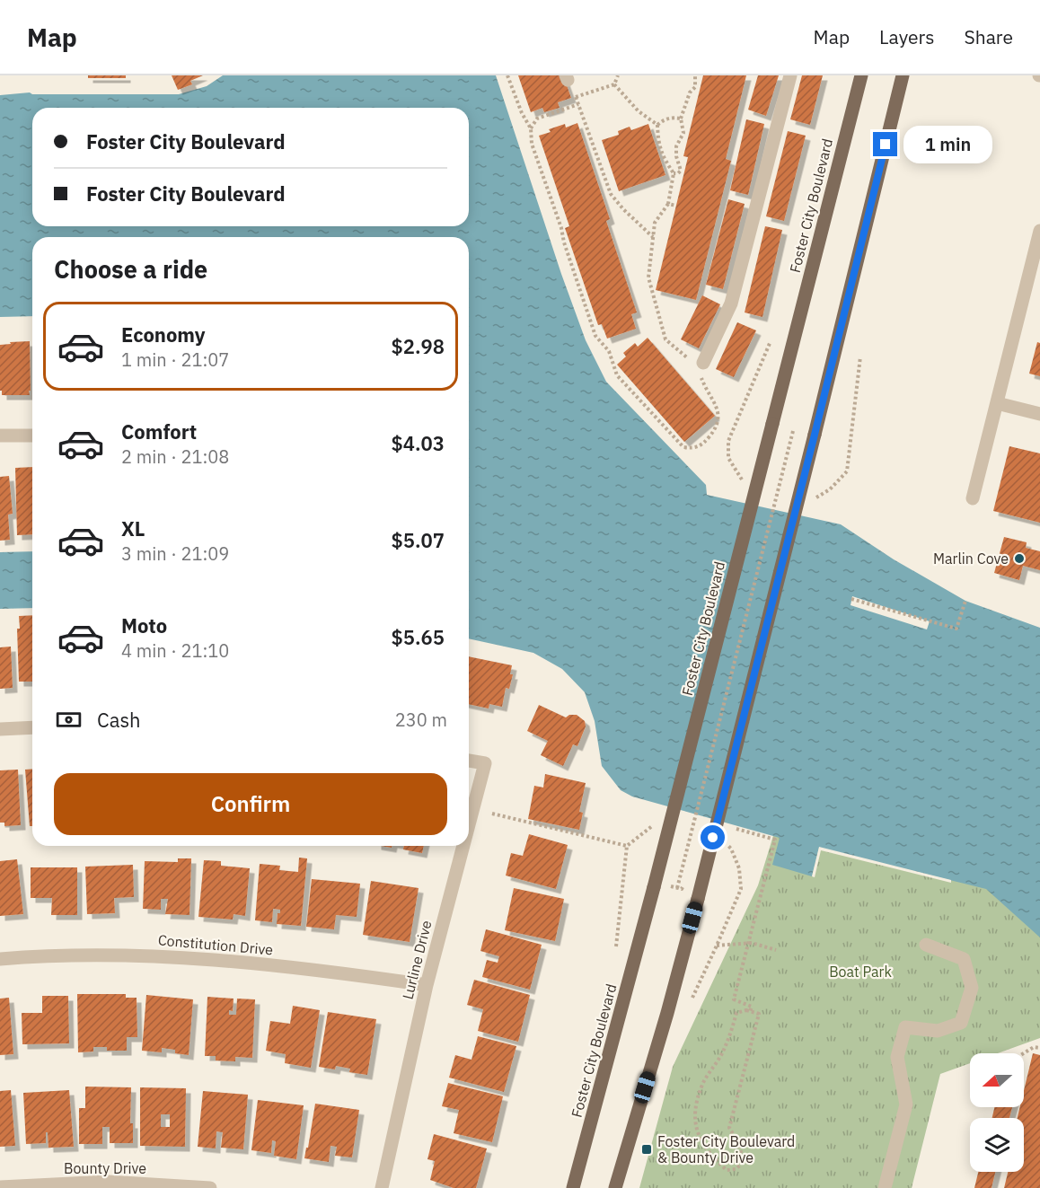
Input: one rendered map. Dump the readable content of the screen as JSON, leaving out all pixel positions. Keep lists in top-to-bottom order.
{
  "streets": {
    "main road": ["Foster City Boulevard"],
    "street": ["Constitution Drive", "Lurline Drive", "Bounty Drive"]
  },
  "crossings": [
    ["Constitution Drive", "Lurline Drive"]
  ],
  "parks": ["Boat Park"],
  "places": {
    "other": ["Marlin Cove"],
    "transit": ["Foster City Boulevard & Bounty Drive"]
  },
  "north": "left",
  "page": {
    "header": "Map",
    "nav": ["Map", "Layers", "Share"],
    "banner": ["Foster City Boulevard", "Foster City Boulevard"],
    "bubble": "1 min",
    "heading": "Choose a ride",
    "list": [
      {
        "name": "Economy",
        "note": "1 min · 21:07",
        "value": "$2.98"
      },
      {
        "name": "Comfort",
        "note": "2 min · 21:08",
        "value": "$4.03"
      },
      {
        "name": "XL",
        "note": "3 min · 21:09",
        "value": "$5.07"
      },
      {
        "name": "Moto",
        "note": "4 min · 21:10",
        "value": "$5.65"
      }
    ],
    "pay": ["Cash", "230 m"],
    "buttons": "Confirm"
  }
}
